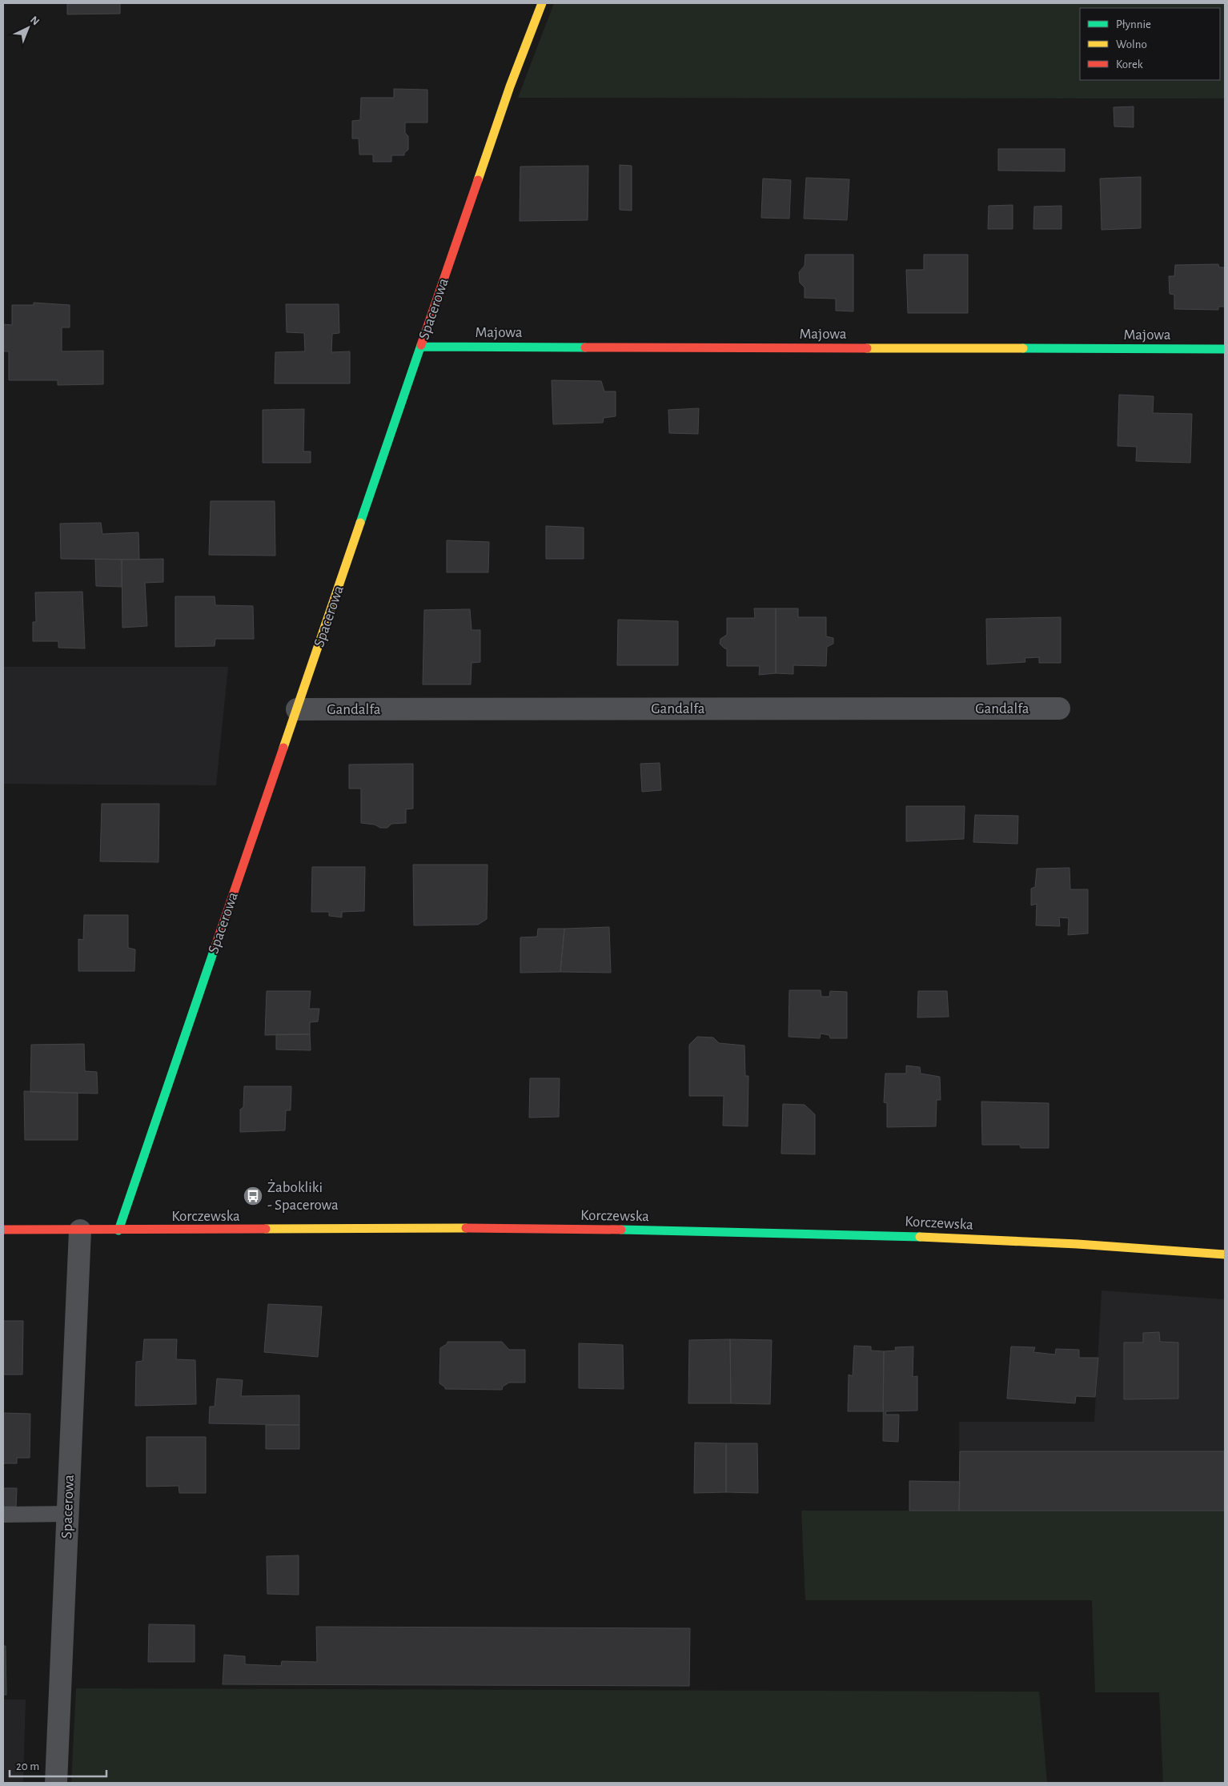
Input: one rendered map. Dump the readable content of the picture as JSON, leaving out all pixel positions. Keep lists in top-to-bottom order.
{
  "streets": {
    "street": [
      "Spacerowa",
      "Majowa",
      "Gandalfa",
      "Korczewska"
    ]
  },
  "crossings": [
    ["Spacerowa", "Majowa"],
    ["Spacerowa", "Gandalfa"],
    ["Spacerowa", "Korczewska"]
  ],
  "places": {
    "bus stop": ["Żabokliki - Spacerowa"]
  },
  "legend": ["Płynnie", "Wolno", "Korek"],
  "scale_bar": "20 m",
  "north": "top right"
}
